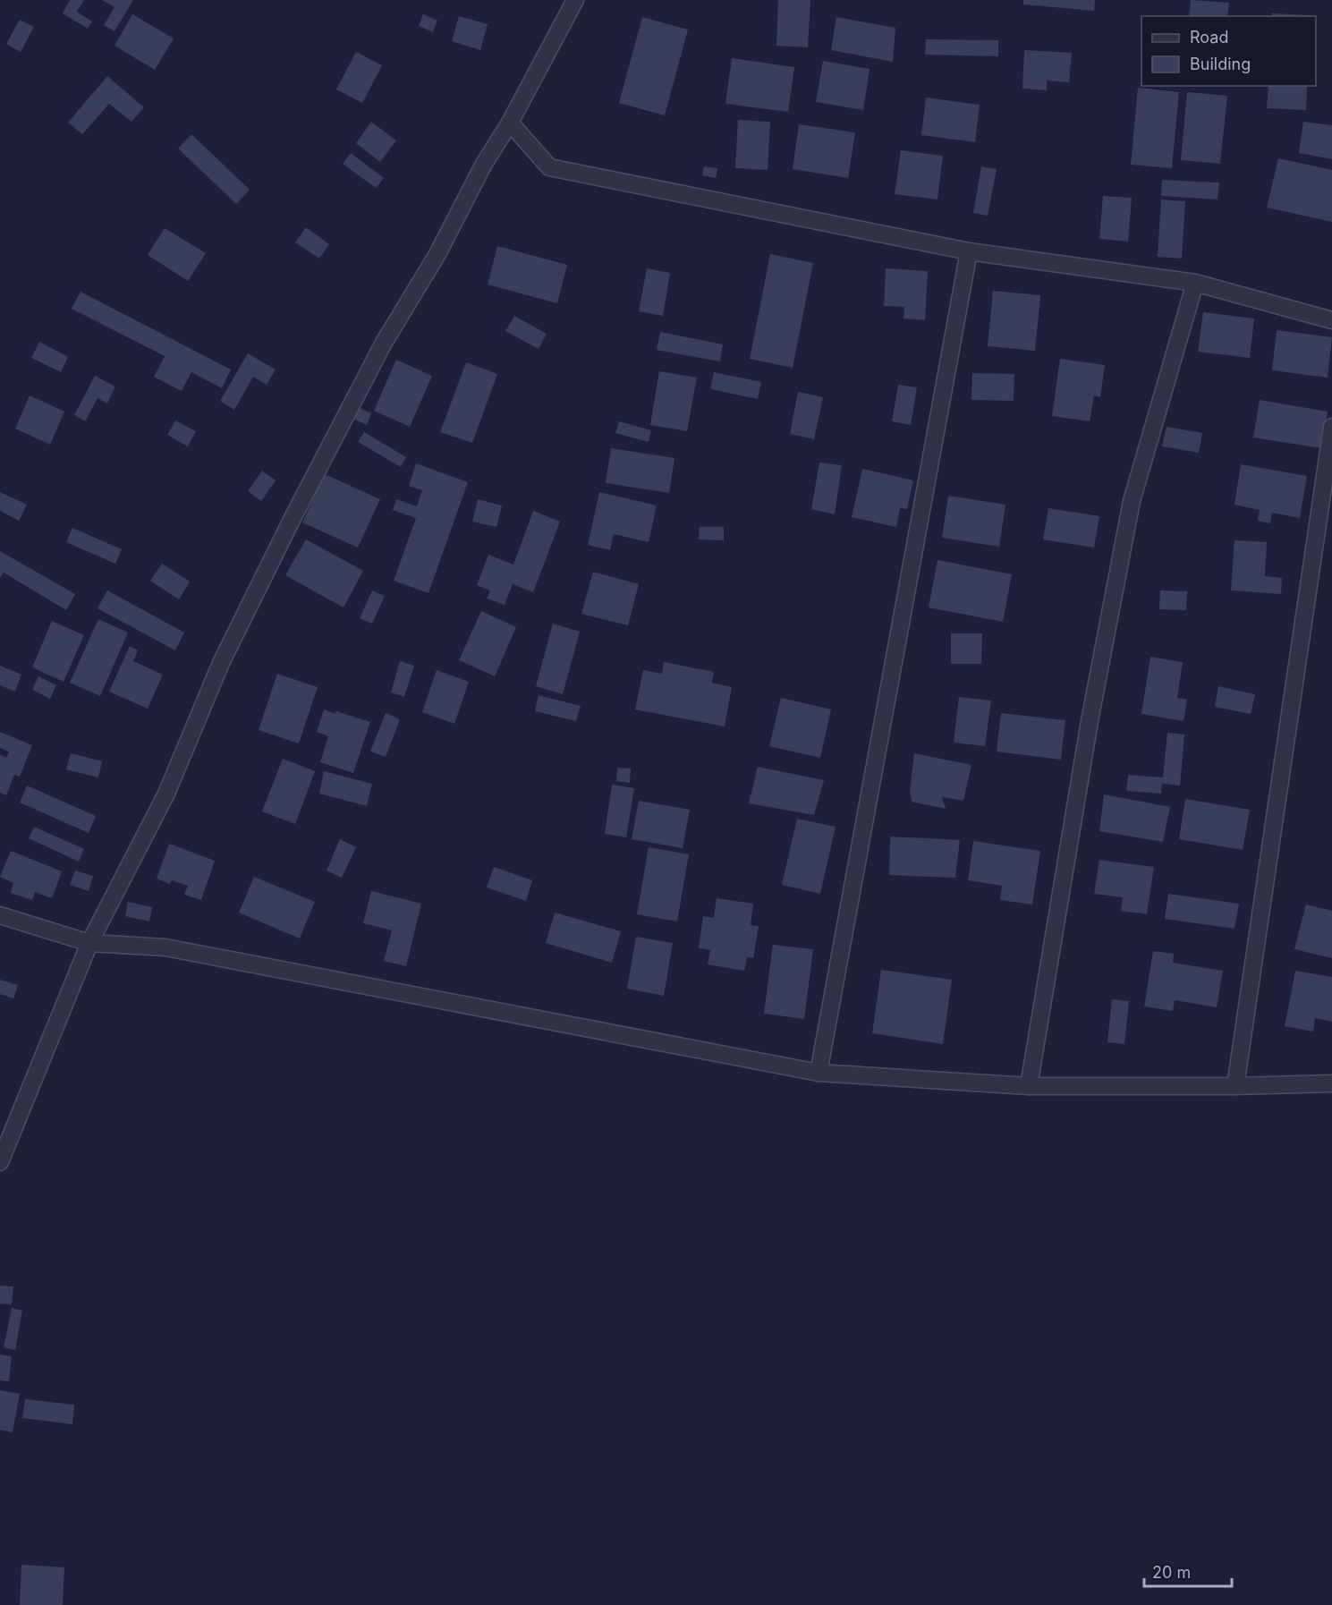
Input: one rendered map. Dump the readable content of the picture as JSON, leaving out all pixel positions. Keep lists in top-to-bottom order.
{
  "legend": ["Road", "Building"],
  "scale_bar": "20 m"
}
